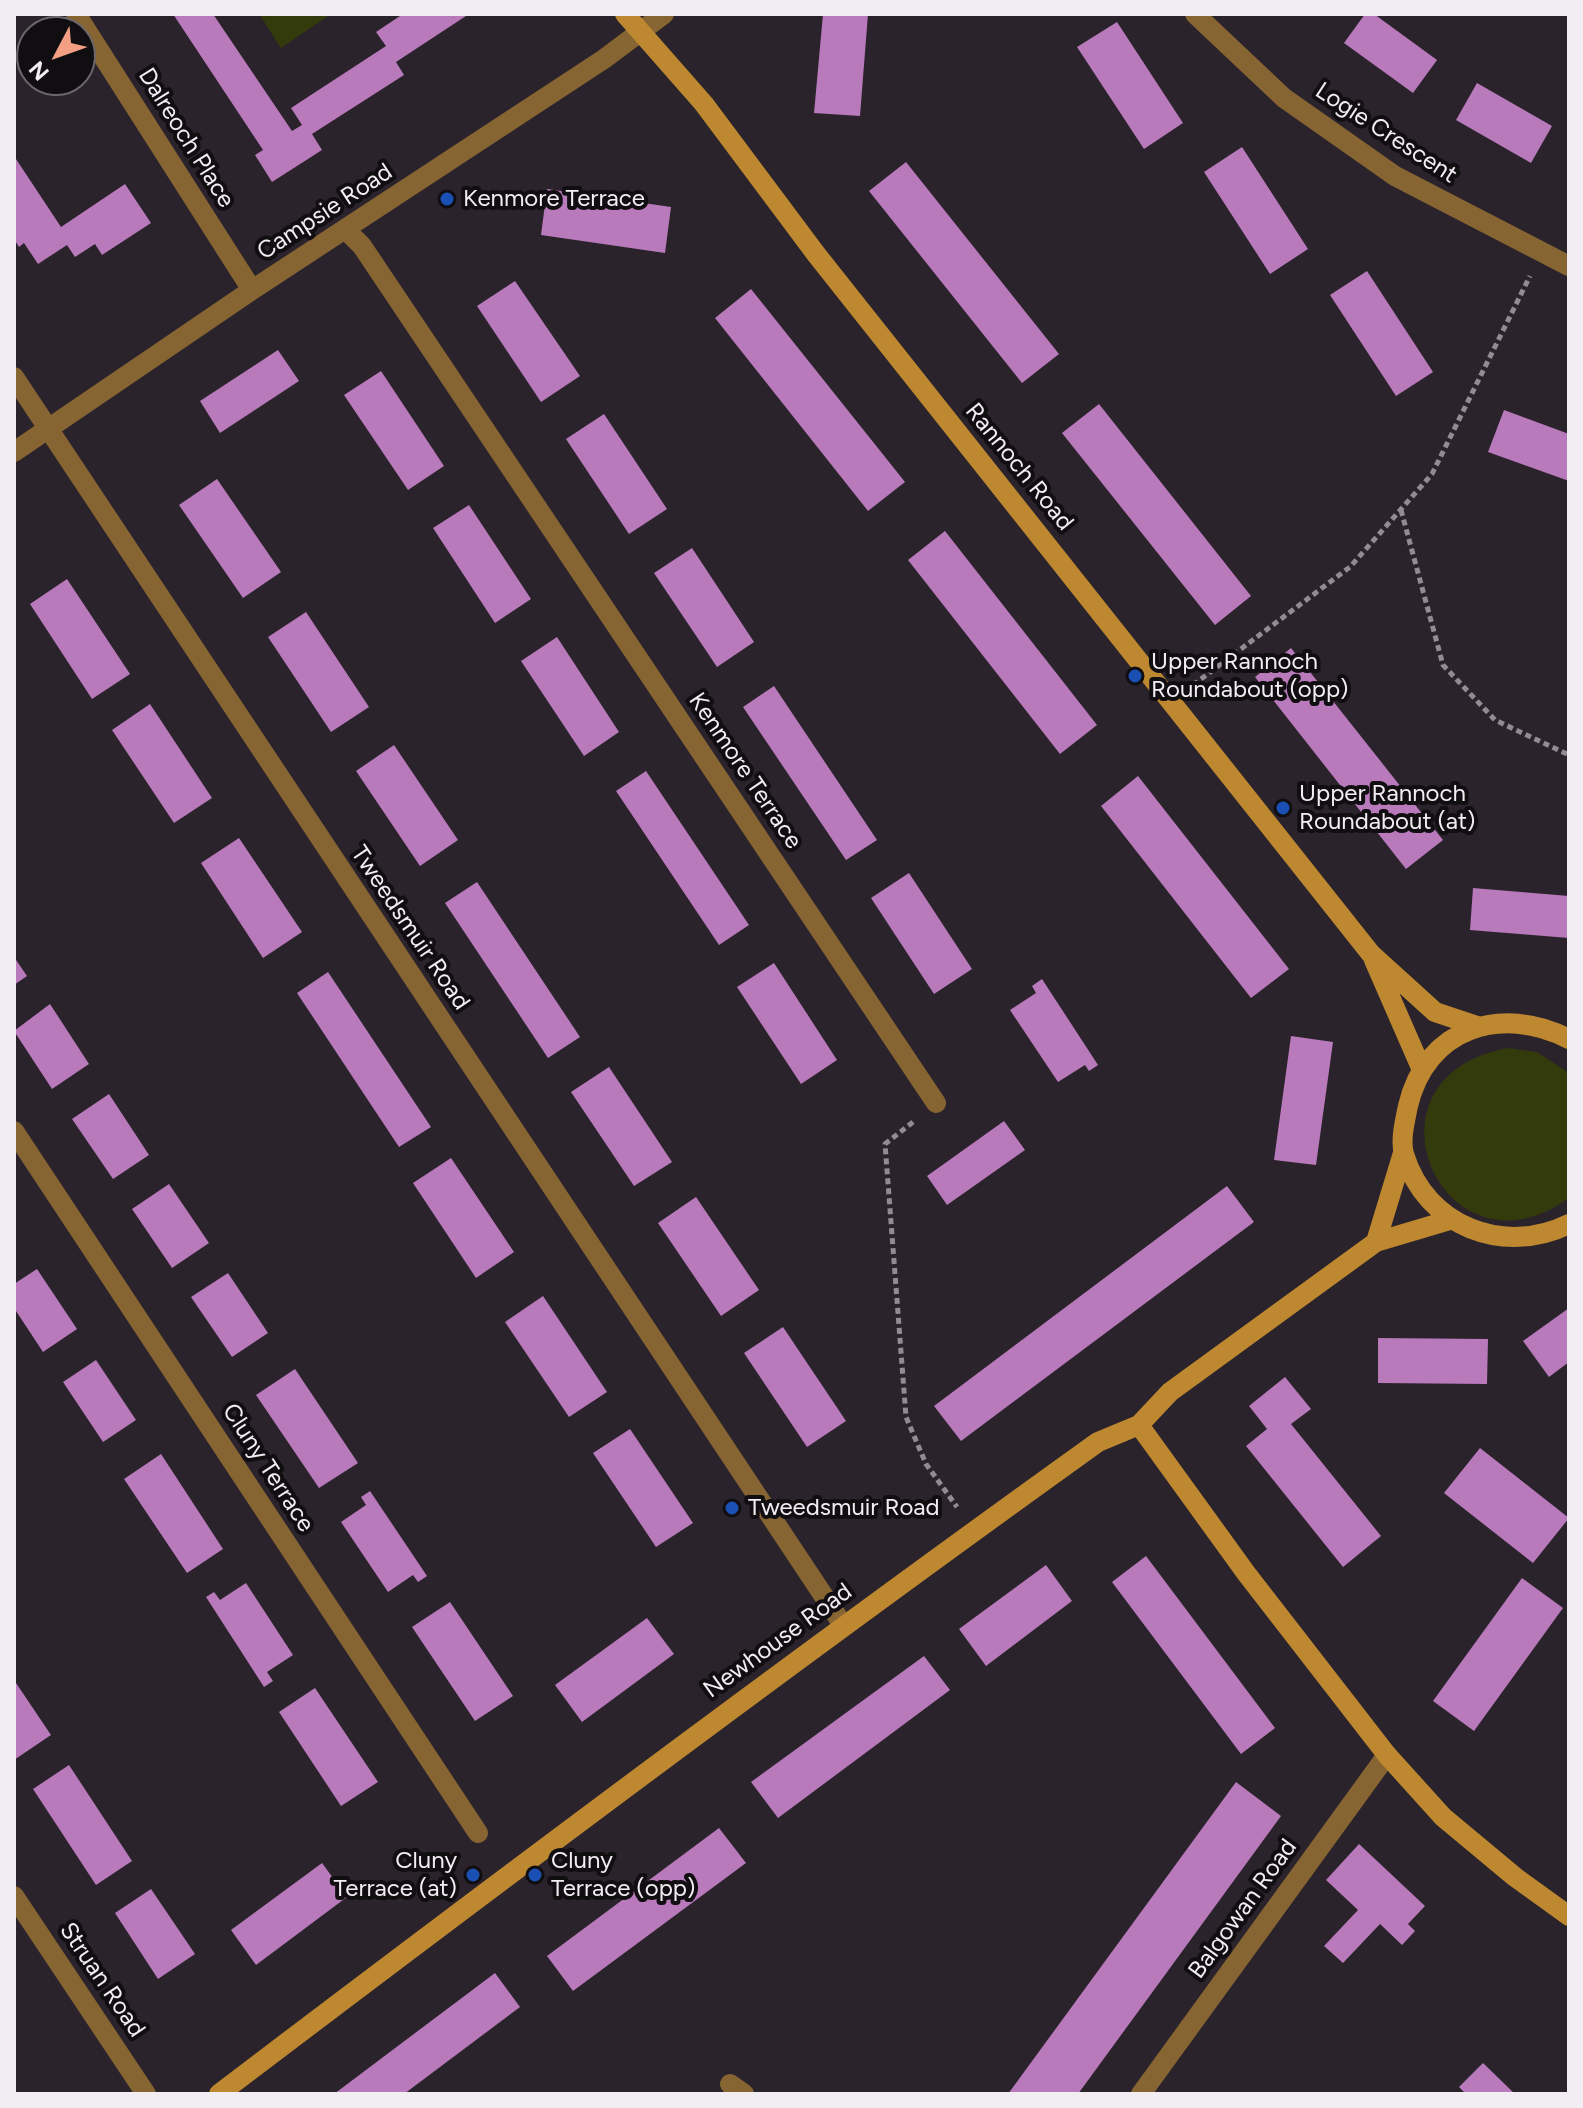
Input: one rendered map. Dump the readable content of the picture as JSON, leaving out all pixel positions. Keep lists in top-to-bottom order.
{
  "streets": {
    "street": [
      "Logie Crescent",
      "Dalreoch Place",
      "Campsie Road",
      "Rannoch Road",
      "Kenmore Terrace",
      "Tweedsmuir Road",
      "Cluny Terrace",
      "Newhouse Road",
      "Balgowan Road",
      "Struan Road"
    ]
  },
  "crossings": [
    ["Dalreoch Place", "Campsie Road"],
    ["Campsie Road", "Rannoch Road"],
    ["Campsie Road", "Kenmore Terrace"],
    ["Campsie Road", "Tweedsmuir Road"],
    ["Tweedsmuir Road", "Newhouse Road"]
  ],
  "places": [
    "Kenmore Terrace",
    "Upper Rannoch Roundabout (opp)",
    "Upper Rannoch Roundabout (at)",
    "Tweedsmuir Road",
    "Cluny Terrace (at)",
    "Cluny Terrace (opp)"
  ],
  "north": "bottom left"
}
